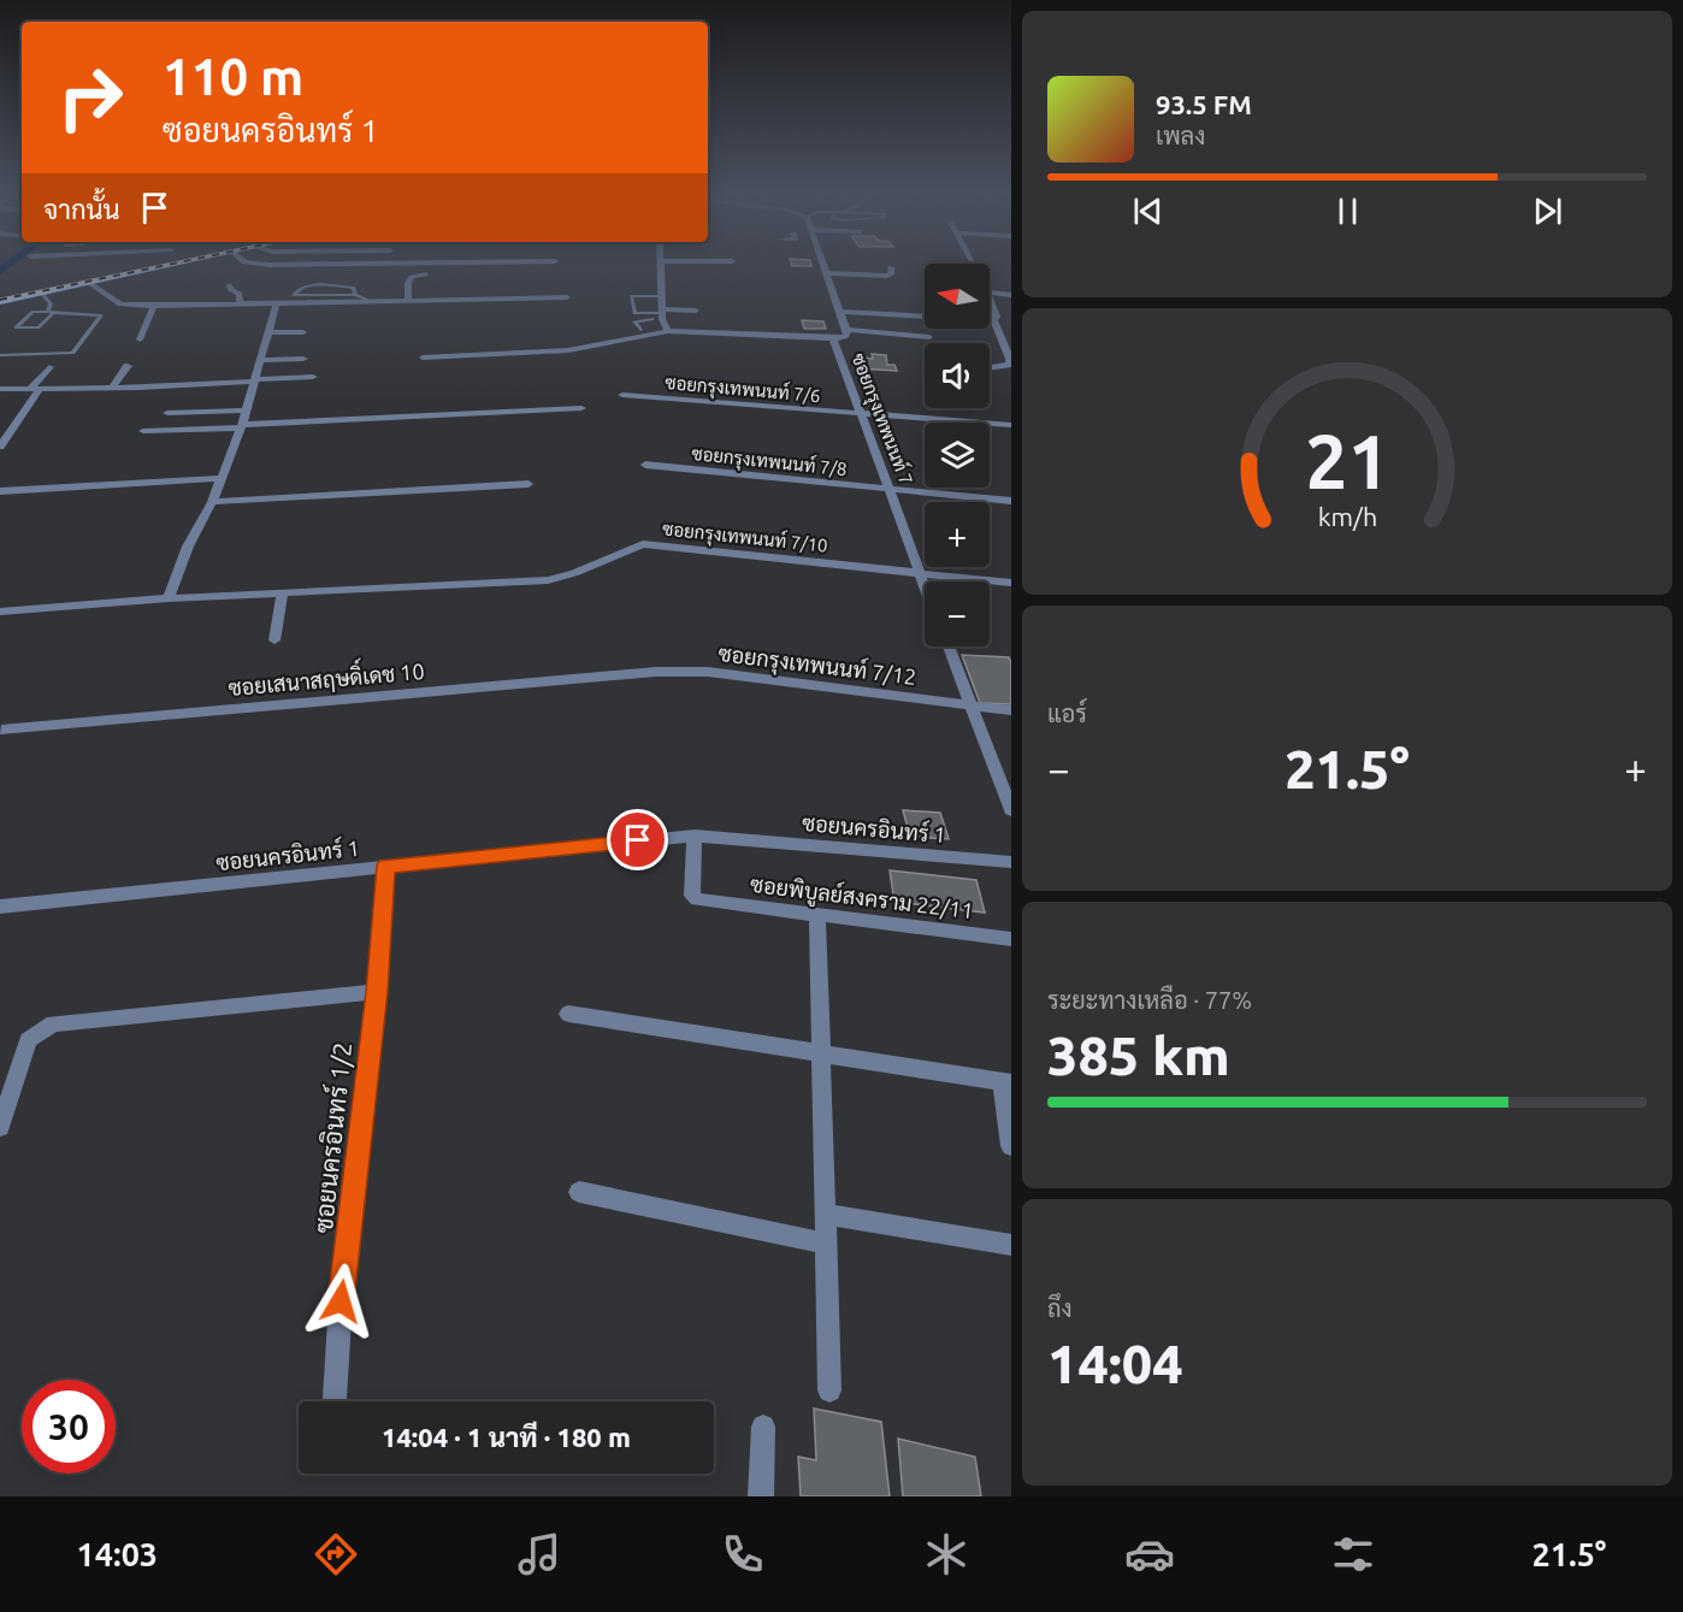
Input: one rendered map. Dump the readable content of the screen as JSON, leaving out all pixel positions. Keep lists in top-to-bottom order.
{
  "streets": {
    "street": [
      "ซอยกรุงเทพนนท์ 7/6",
      "ซอยกรุงเทพนนท์ 7",
      "ซอยกรุงเทพนนท์ 7/8",
      "ซอยกรุงเทพนนท์ 7/10",
      "ซอยกรุงเทพนนท์ 7/12",
      "ซอยเสนาสฤษดิ์เดช 10",
      "ซอยนครอินทร์ 1",
      "ซอยพิบูลย์สงคราม 22/11",
      "ซอยนครอินทร์ 1/2"
    ]
  },
  "crossings": [
    ["ซอยกรุงเทพนนท์ 7/6", "ซอยกรุงเทพนนท์ 7"],
    ["ซอยกรุงเทพนนท์ 7", "ซอยกรุงเทพนนท์ 7/8"],
    ["ซอยกรุงเทพนนท์ 7", "ซอยกรุงเทพนนท์ 7/10"],
    ["ซอยกรุงเทพนนท์ 7/12", "ซอยเสนาสฤษดิ์เดช 10"],
    ["ซอยนครอินทร์ 1", "ซอยพิบูลย์สงคราม 22/11"],
    ["ซอยนครอินทร์ 1", "ซอยนครอินทร์ 1/2"]
  ],
  "north": "left",
  "page": {
    "turn": ["110 m", "ซอยนครอินทร์ 1"],
    "song": ["93.5 FM", "เพลง"],
    "then": "จากนั้น",
    "map_buttons": ["+", "−"],
    "tile": [
      "แอร์",
      ["ระยะทางเหลือ · 77%", "385 km"],
      ["ถึง", "14:04"]
    ],
    "heat": ["−", "21.5°", "+"],
    "limit": "30",
    "trip": "14:04 · 1 นาที · 180 m",
    "tabs": ["14:03", "21.5°"],
    "gauge": ["21", "km/h"]
  }
}
